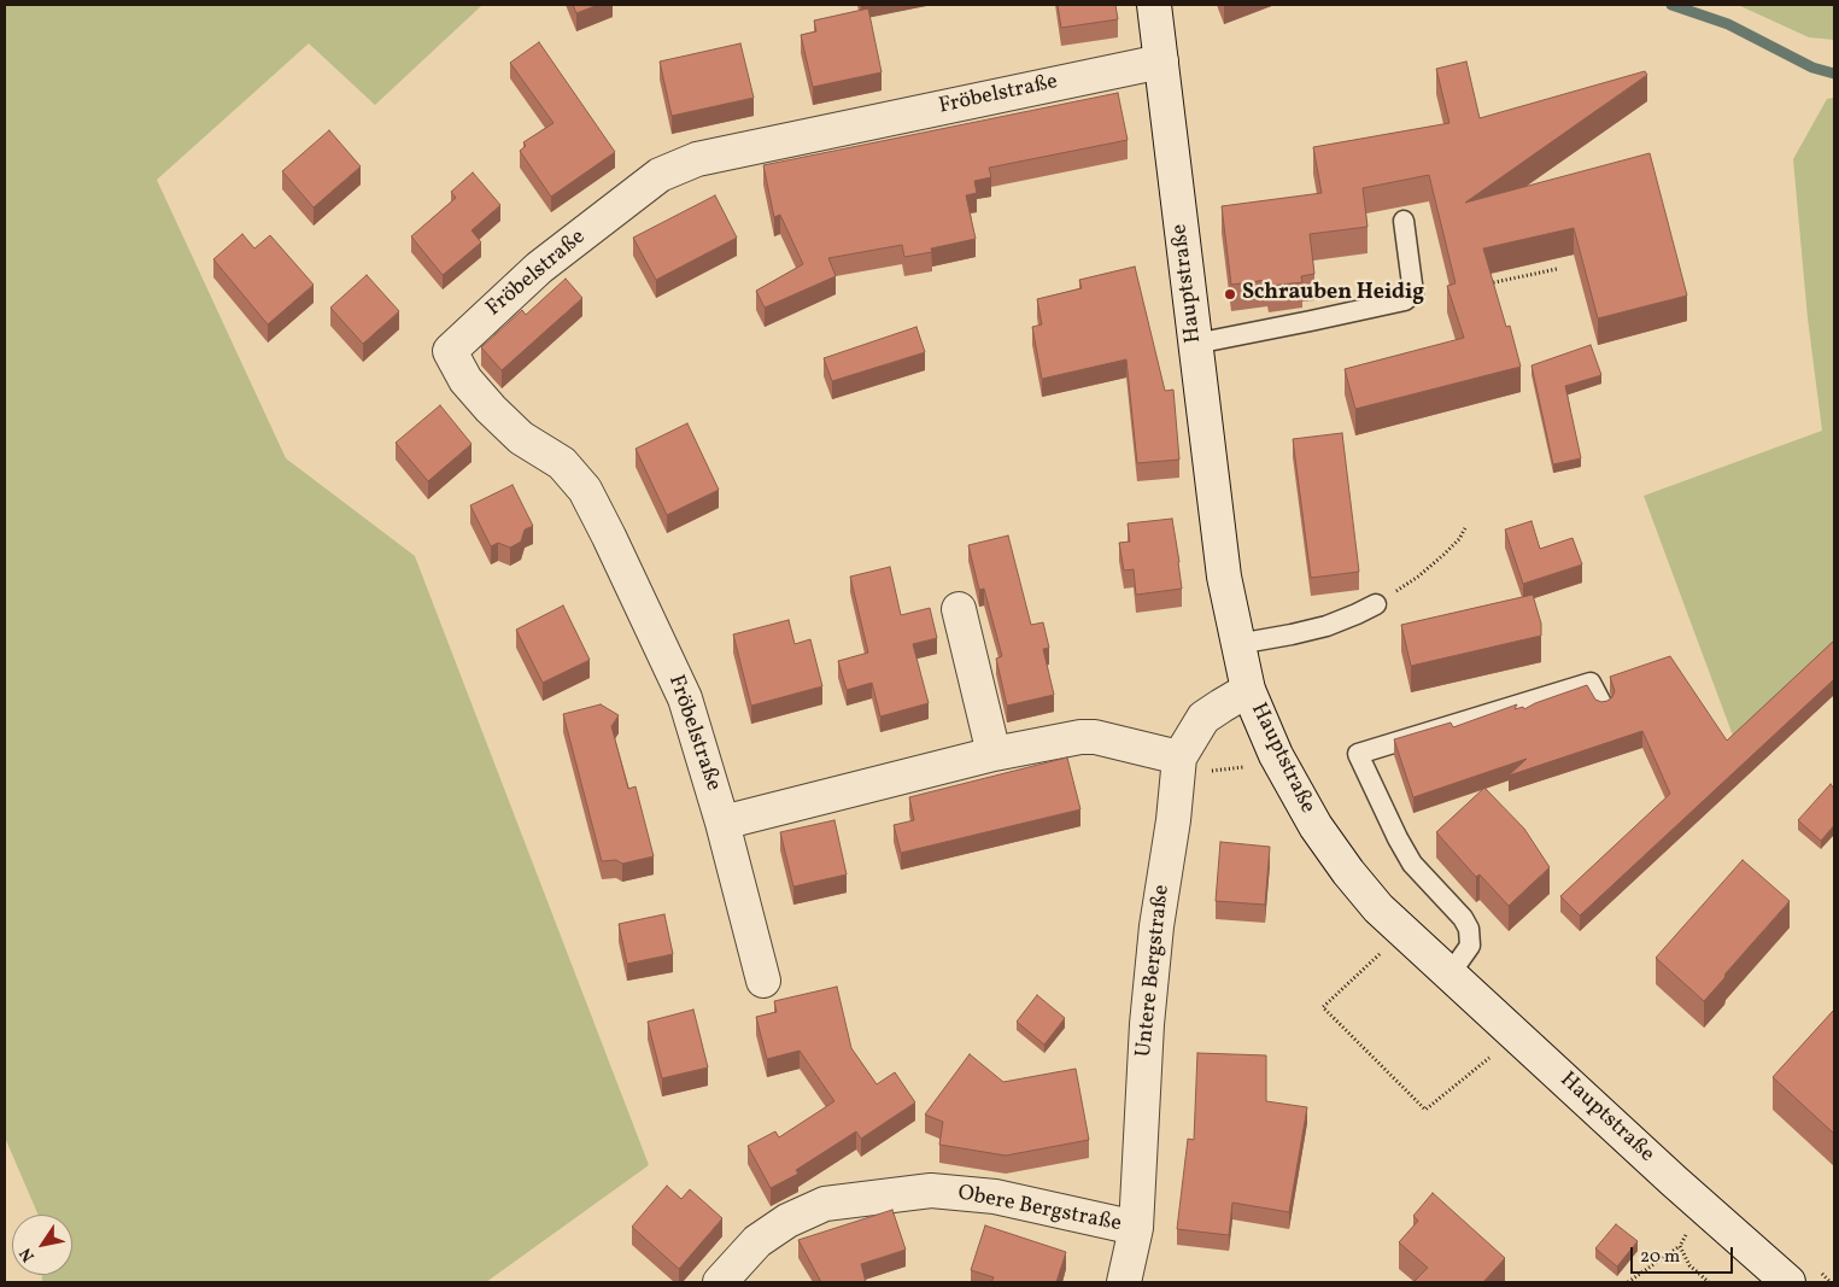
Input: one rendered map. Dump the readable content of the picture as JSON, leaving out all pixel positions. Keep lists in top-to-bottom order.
{
  "streets": {
    "street": [
      "Fröbelstraße",
      "Hauptstraße",
      "Untere Bergstraße",
      "Obere Bergstraße"
    ]
  },
  "crossings": [
    ["Fröbelstraße", "Hauptstraße"],
    ["Hauptstraße", "Untere Bergstraße"],
    ["Untere Bergstraße", "Obere Bergstraße"]
  ],
  "places": ["Schrauben Heidig"],
  "scale_bar": "20 m",
  "north": "bottom left"
}
